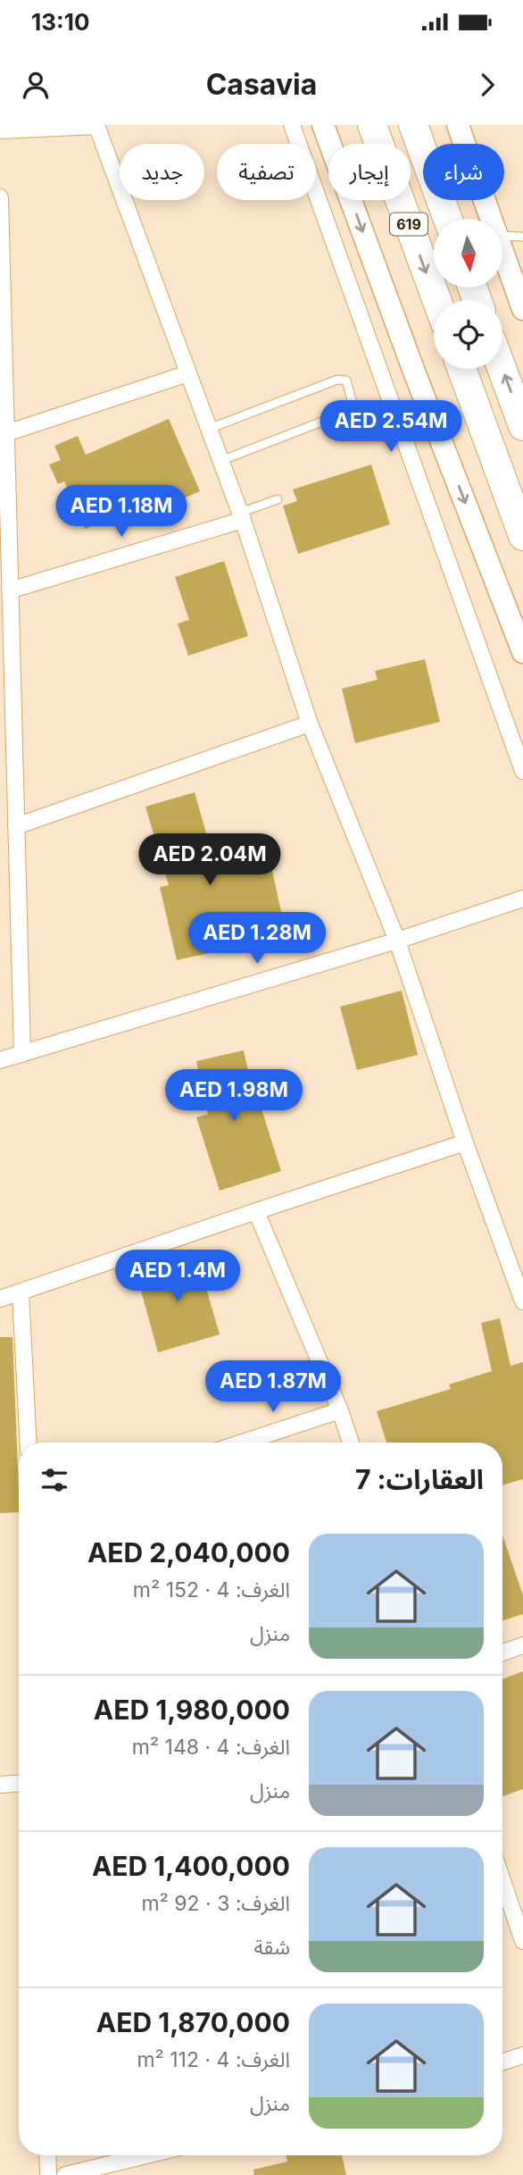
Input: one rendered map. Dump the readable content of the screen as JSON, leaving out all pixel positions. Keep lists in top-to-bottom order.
{
  "streets": {
    "highway": ["619"]
  },
  "north": "bottom",
  "page": {
    "status": "13:10",
    "header": "Casavia",
    "chip": [
      "شراء",
      "إيجار",
      "تصفية",
      "جديد"
    ],
    "price": [
      "AED 2.54M",
      "AED 1.18M",
      "AED 2.04M",
      "AED 1.28M",
      "AED 1.98M",
      "AED 1.4M",
      "AED 1.87M"
    ],
    "heading": "العقارات: 7",
    "list": [
      {
        "name": "AED 2,040,000",
        "note": "الغرف: 4 · 152 m² · منزل"
      },
      {
        "name": "AED 1,980,000",
        "note": "الغرف: 4 · 148 m² · منزل"
      },
      {
        "name": "AED 1,400,000",
        "note": "الغرف: 3 · 92 m² · شقة"
      },
      {
        "name": "AED 1,870,000",
        "note": "الغرف: 4 · 112 m² · منزل"
      }
    ]
  }
}
